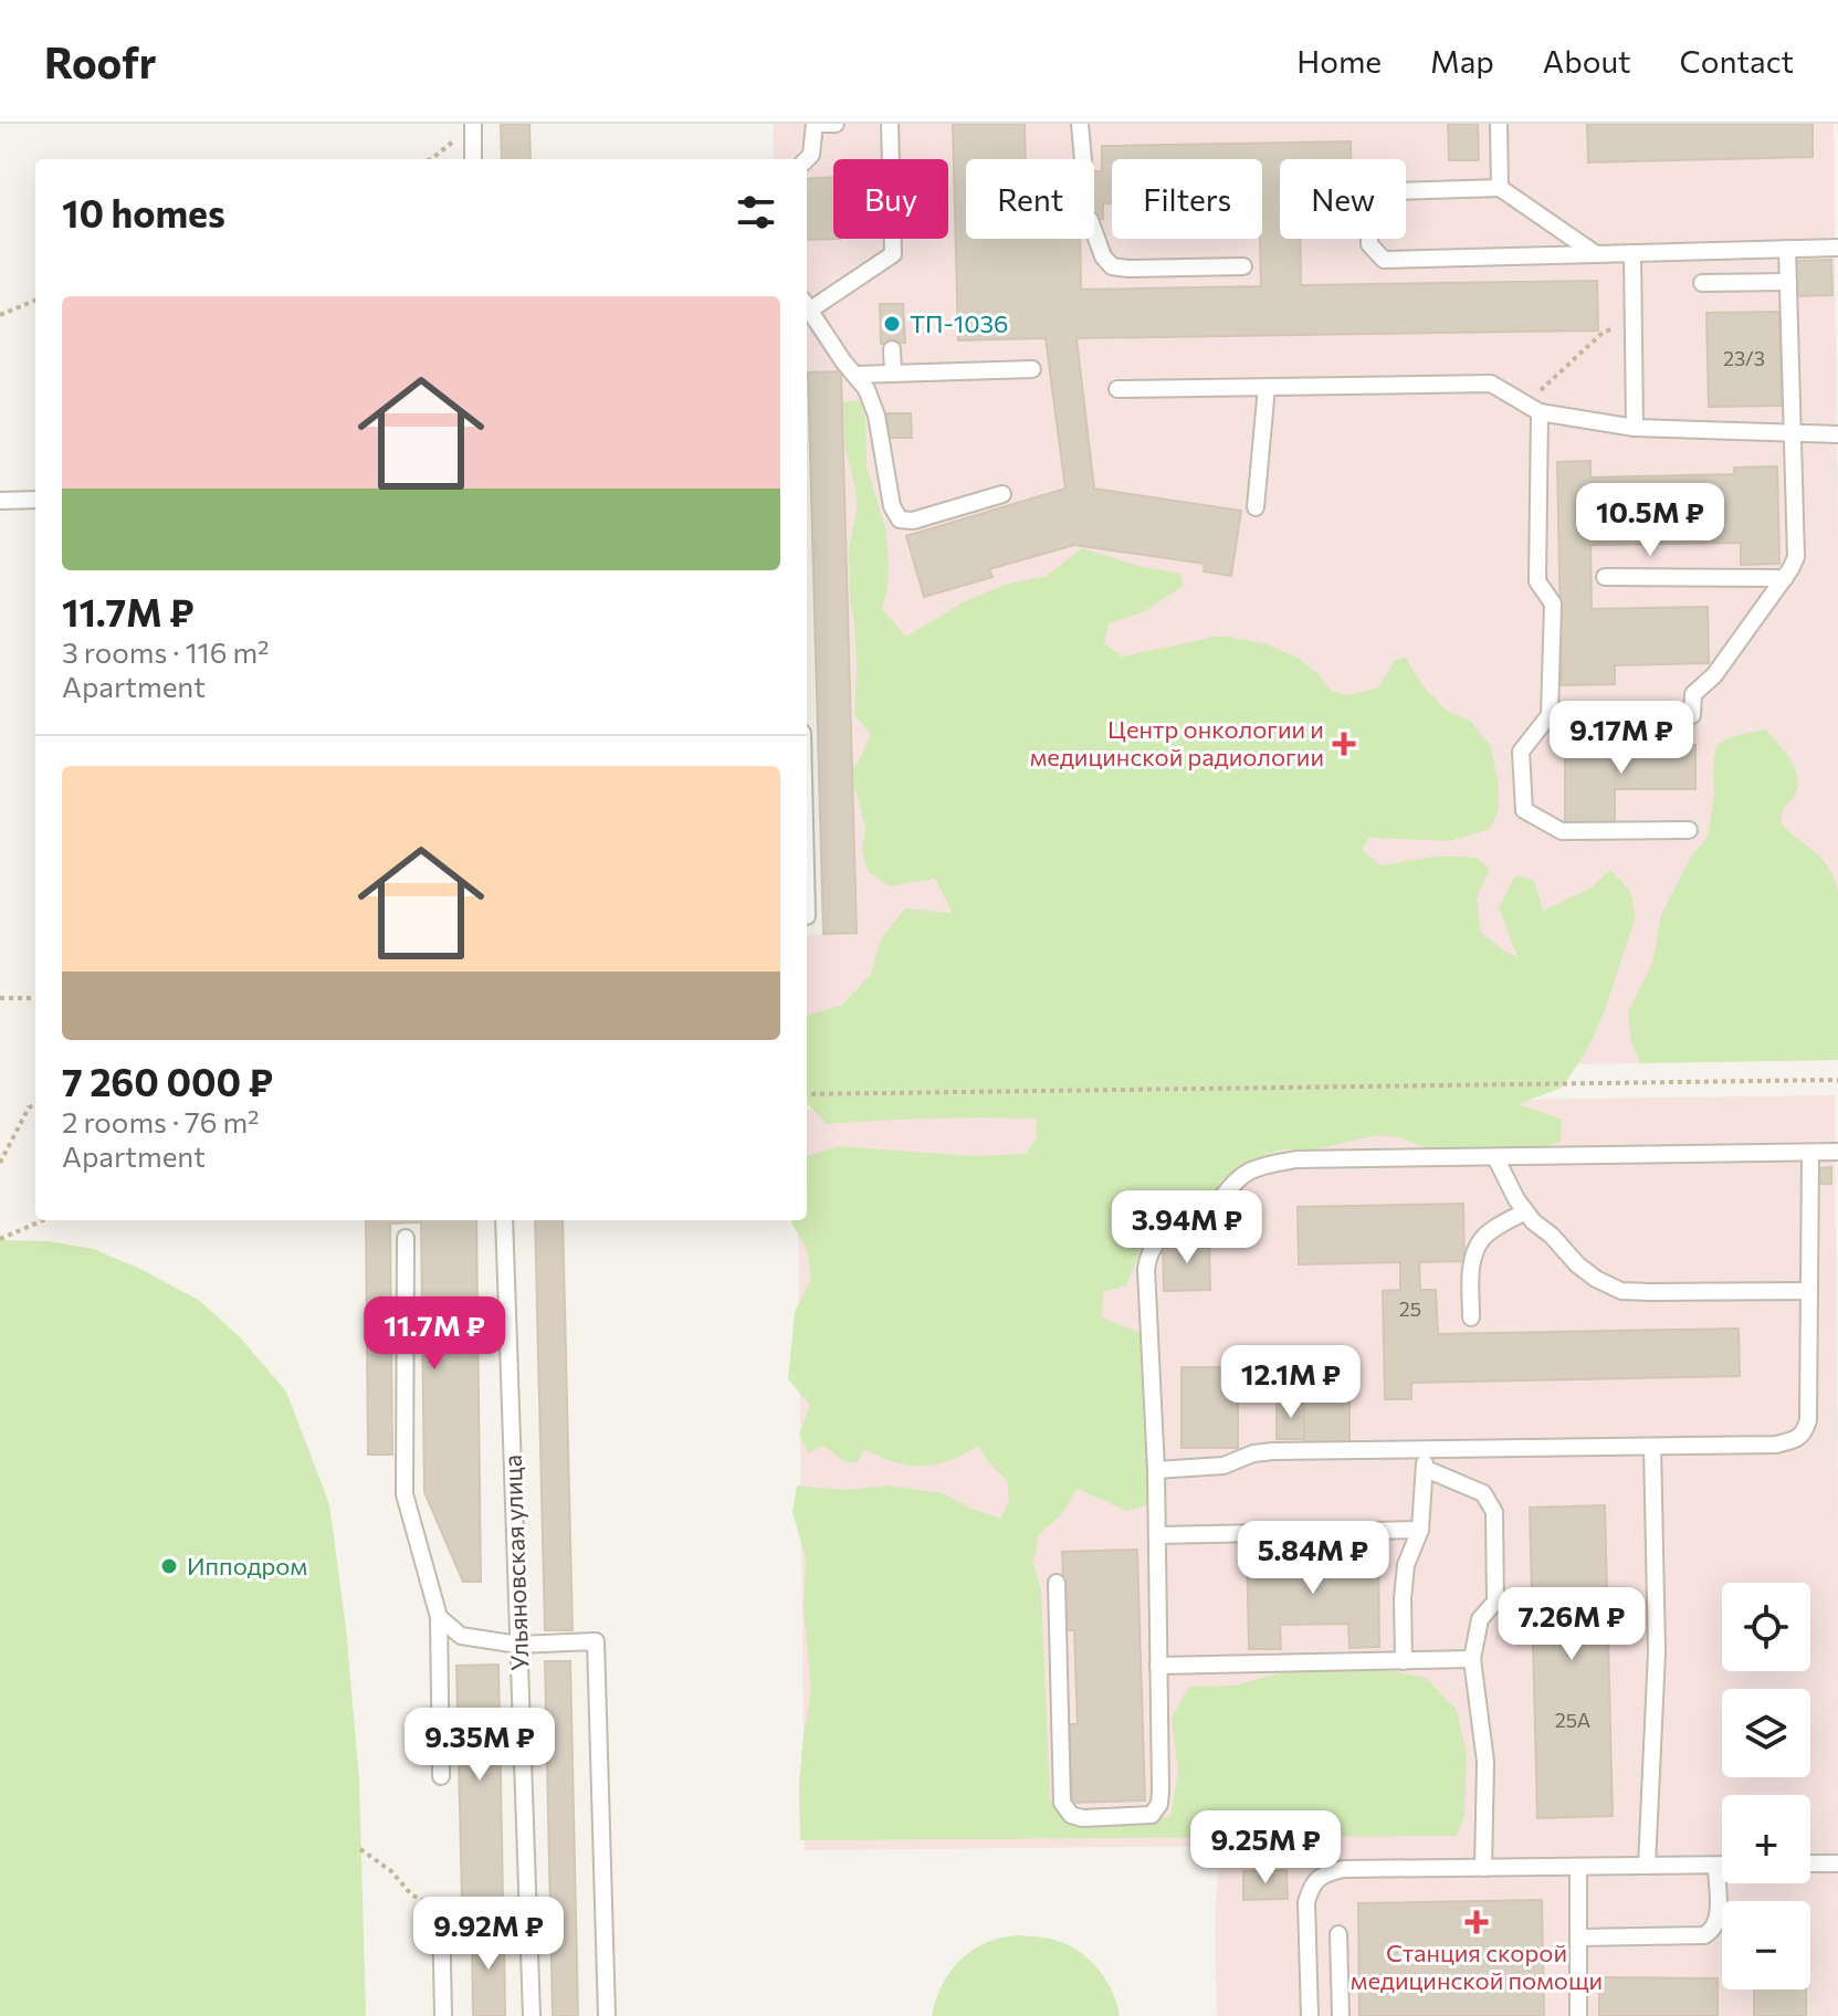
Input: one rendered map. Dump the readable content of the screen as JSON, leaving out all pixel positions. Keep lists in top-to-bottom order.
{
  "streets": {
    "lane": ["Ульяновская улица"]
  },
  "places": {
    "other": ["ТП-1036", "Ипподром"],
    "health": ["Центр онкологии и медицинской радиологии", "Станция скорой медицинской помощи"]
  },
  "house_numbers": ["23/3", "25", "25А"],
  "page": {
    "header": "Roofr",
    "nav": [
      "Home",
      "Map",
      "About",
      "Contact"
    ],
    "chip": [
      "Buy",
      "Rent",
      "Filters",
      "New"
    ],
    "heading": "10 homes",
    "list": [
      {
        "name": "11.7M ₽",
        "note": "3 rooms · 116 m² · Apartment"
      },
      {
        "name": "7 260 000 ₽",
        "note": "2 rooms · 76 m² · Apartment"
      }
    ],
    "price": [
      "10.5M ₽",
      "9.17M ₽",
      "3.94M ₽",
      "11.7M ₽",
      "12.1M ₽",
      "5.84M ₽",
      "7.26M ₽",
      "9.35M ₽",
      "9.25M ₽",
      "9.92M ₽"
    ],
    "map_buttons": ["+", "−"]
  }
}
